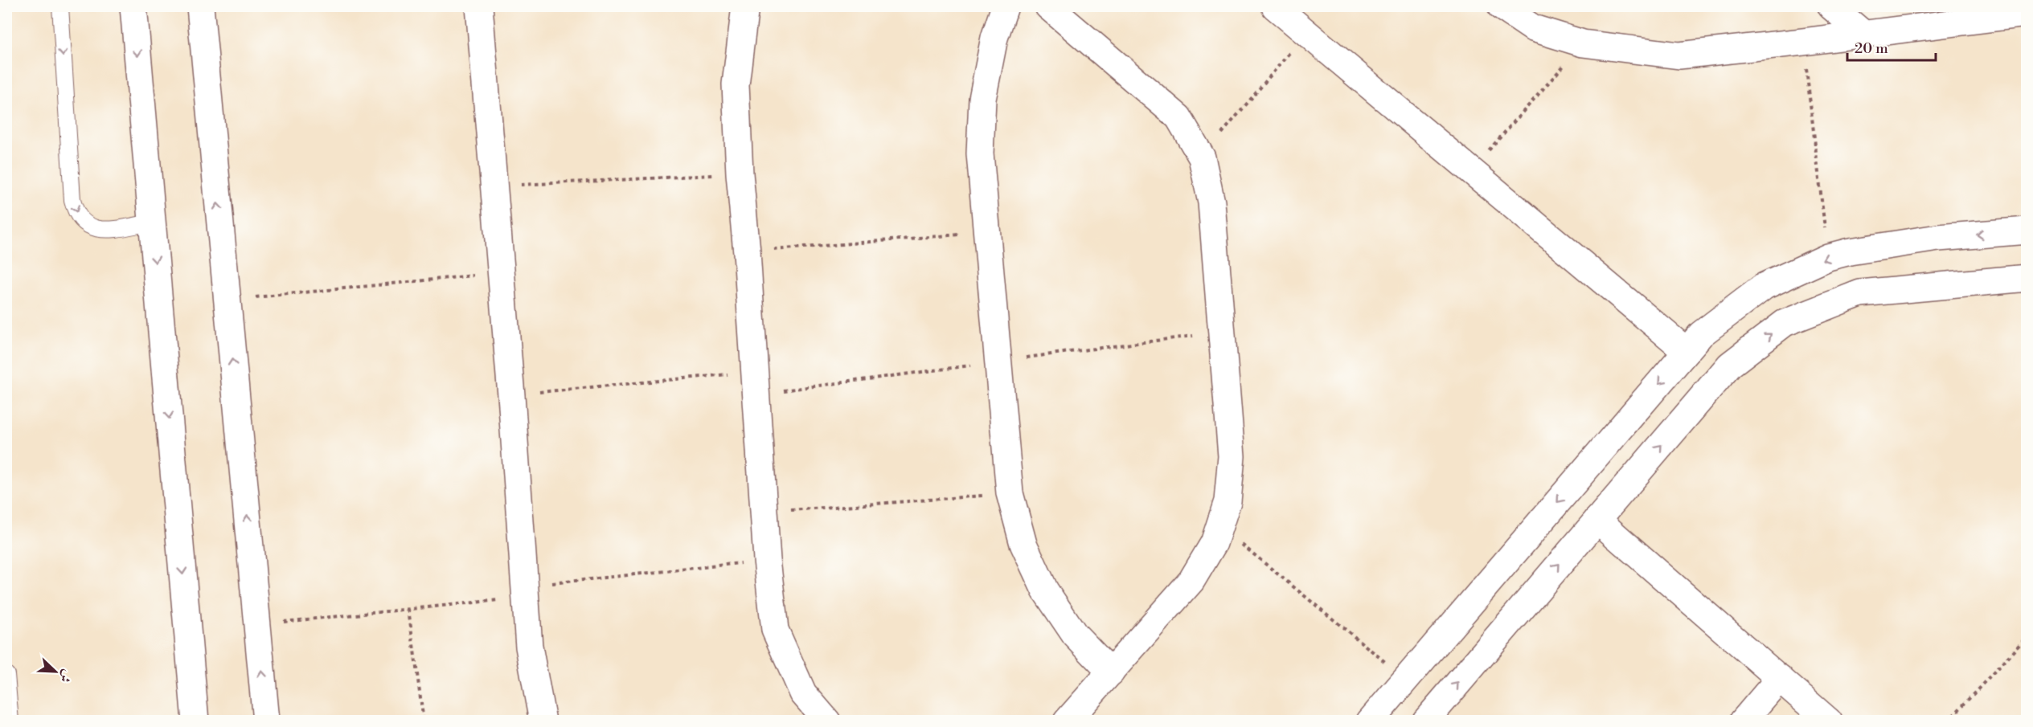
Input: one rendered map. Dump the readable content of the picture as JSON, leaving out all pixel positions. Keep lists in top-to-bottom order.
{
  "scale_bar": "20 m",
  "north": "bottom right"
}
